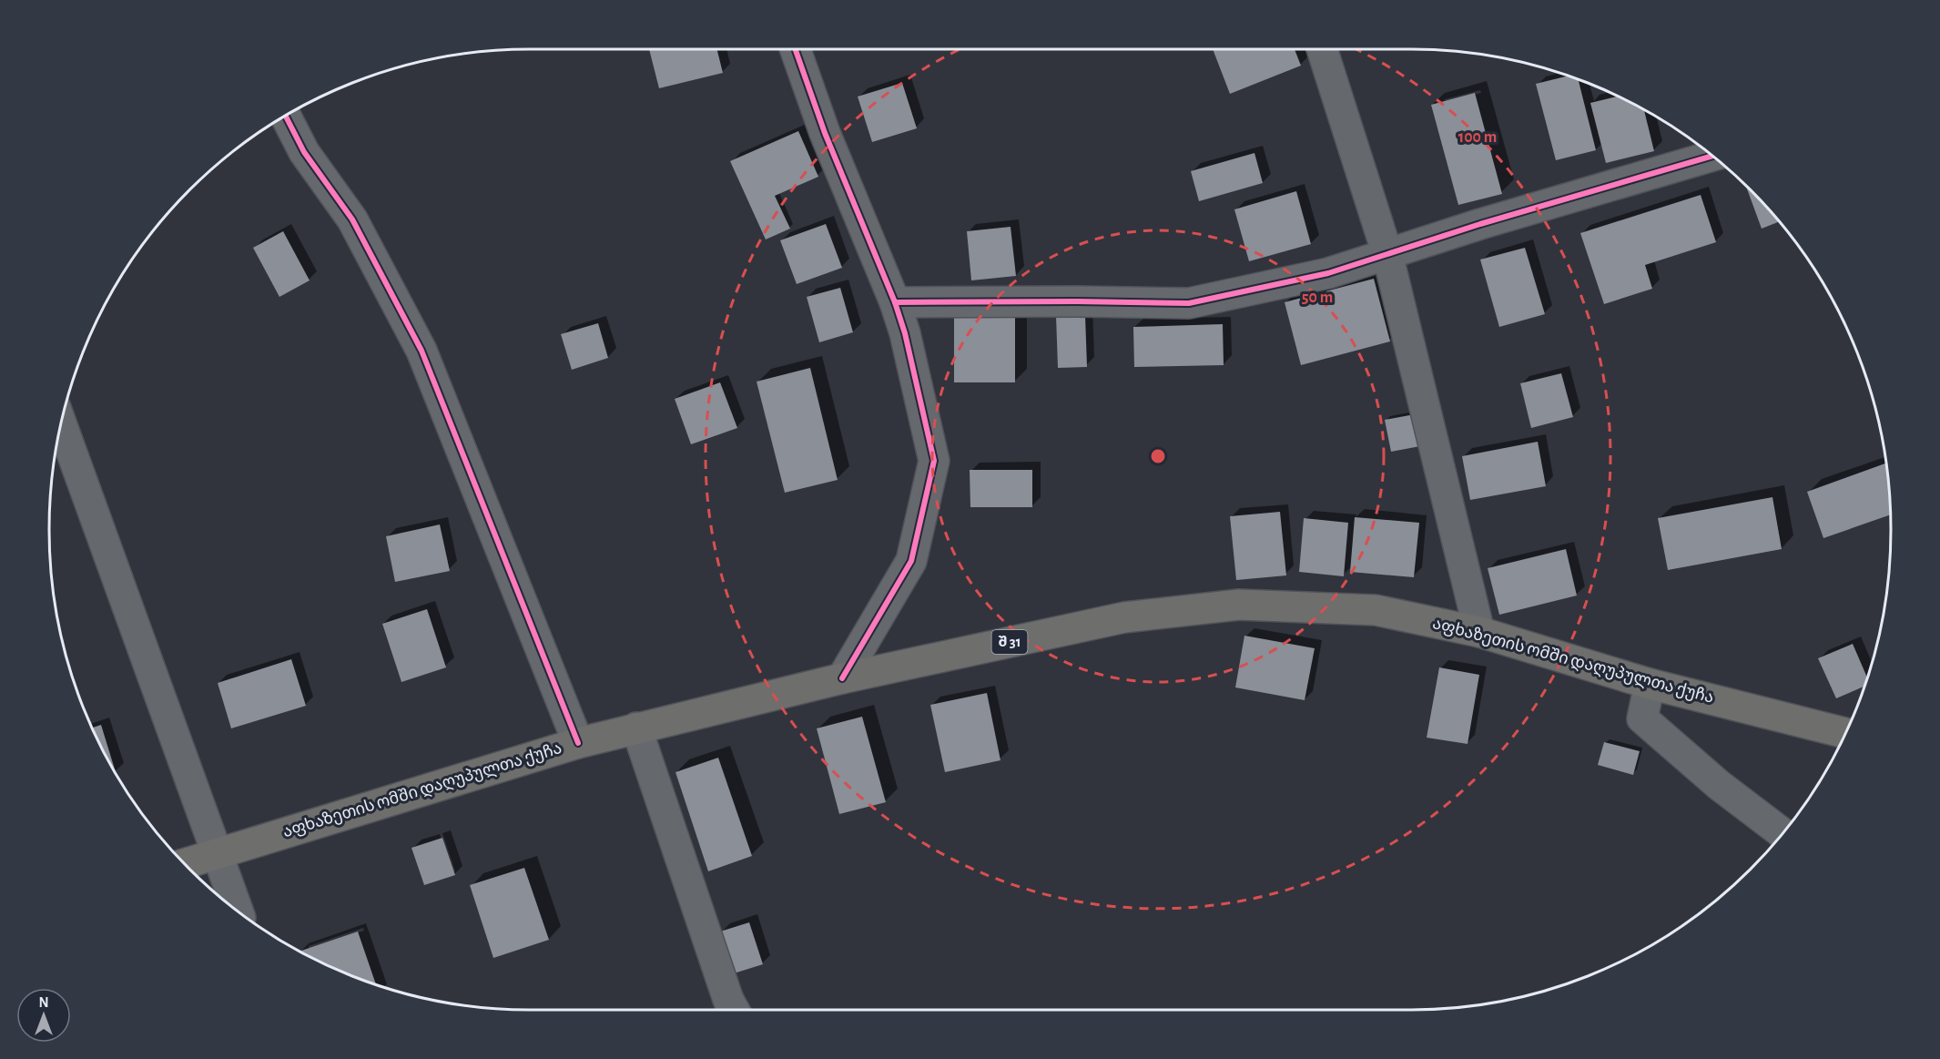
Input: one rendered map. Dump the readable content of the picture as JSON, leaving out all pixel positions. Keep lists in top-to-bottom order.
{
  "streets": {
    "main road": ["შ 31", "აფხაზეთის ომში დაღუპულთა ქუჩა"]
  },
  "north": "top",
  "rings": ["100 m", "50 m"]
}
